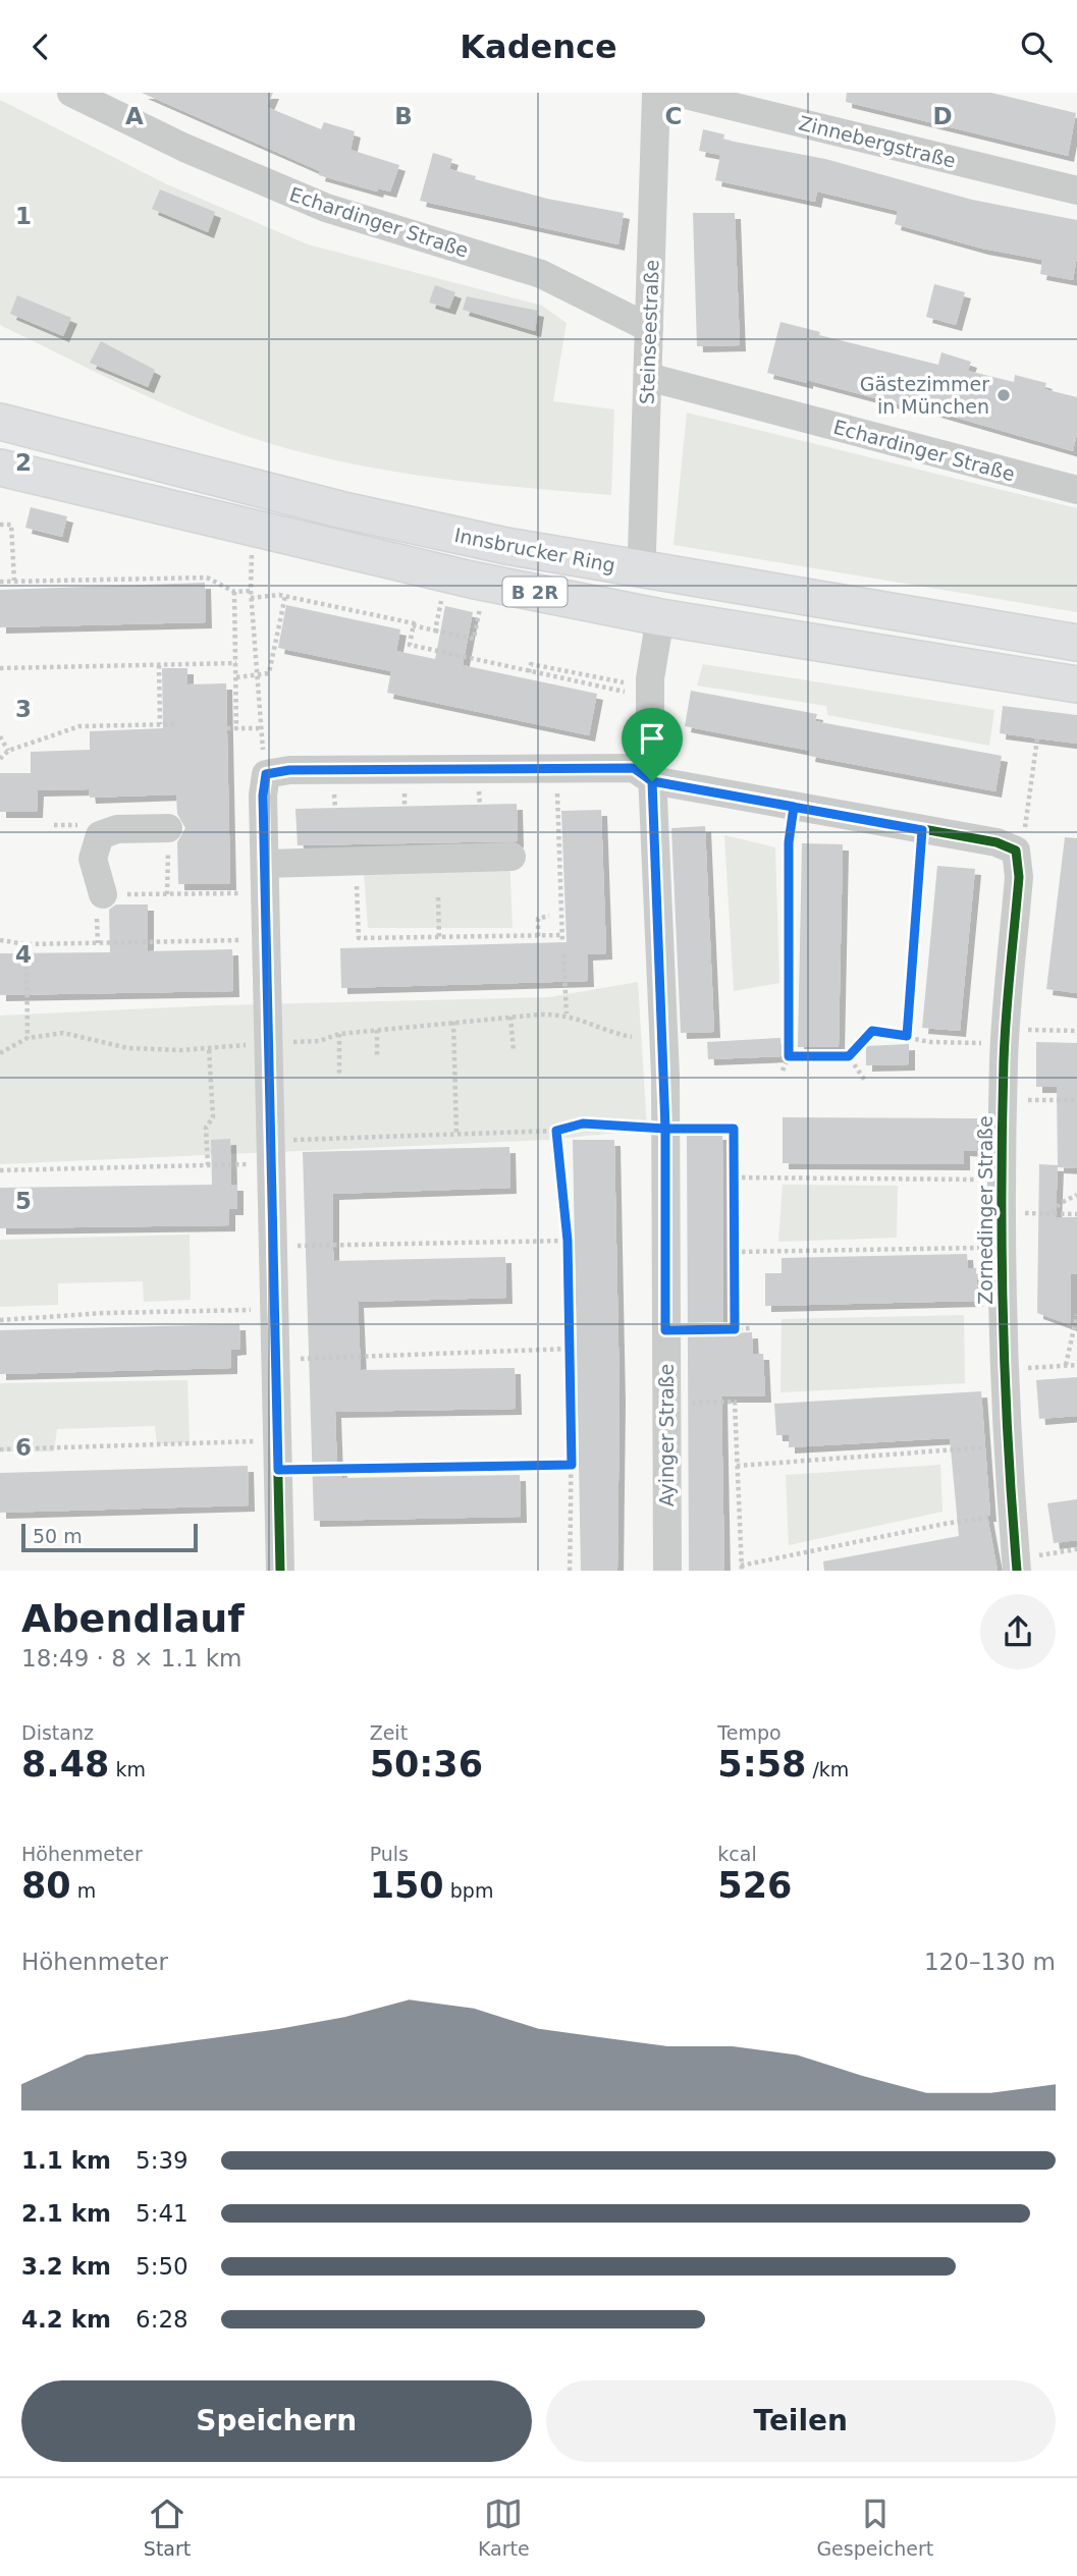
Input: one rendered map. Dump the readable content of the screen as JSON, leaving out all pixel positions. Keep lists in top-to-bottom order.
{
  "streets": {
    "main road": ["Innsbrucker Ring", "B 2R"],
    "street": [
      "Zinnebergstraße",
      "Echardinger Straße",
      "Steinseestraße",
      "Zornedinger Straße",
      "Ayinger Straße"
    ]
  },
  "crossings": [
    ["Echardinger Straße", "Steinseestraße"],
    ["Steinseestraße", "Innsbrucker Ring"],
    ["Innsbrucker Ring", "Ayinger Straße"]
  ],
  "places": ["Gästezimmer in München"],
  "scale_bar": "50 m",
  "page": {
    "header": "Kadence",
    "scale": "50 m",
    "heading": ["Abendlauf", "18:49 · 8 × 1.1 km"],
    "stats": [
      ["Distanz", "8.48 km"],
      ["Zeit", "50:36"],
      ["Tempo", "5:58 /km"],
      ["Höhenmeter", "80 m"],
      ["Puls", "150 bpm"],
      ["kcal", "526"]
    ],
    "chart": ["Höhenmeter", "120–130 m"],
    "list": [
      {
        "name": "1.1 km",
        "note": "5:39"
      },
      {
        "name": "2.1 km",
        "note": "5:41"
      },
      {
        "name": "3.2 km",
        "note": "5:50"
      },
      {
        "name": "4.2 km",
        "note": "6:28"
      }
    ],
    "buttons": ["Speichern", "Teilen"],
    "tabs": ["Start", "Karte", "Gespeichert"]
  },
  "grid": {
    "columns": [
      "A",
      "B",
      "C",
      "D"
    ],
    "rows": [
      "1",
      "2",
      "3",
      "4",
      "5",
      "6"
    ]
  }
}
